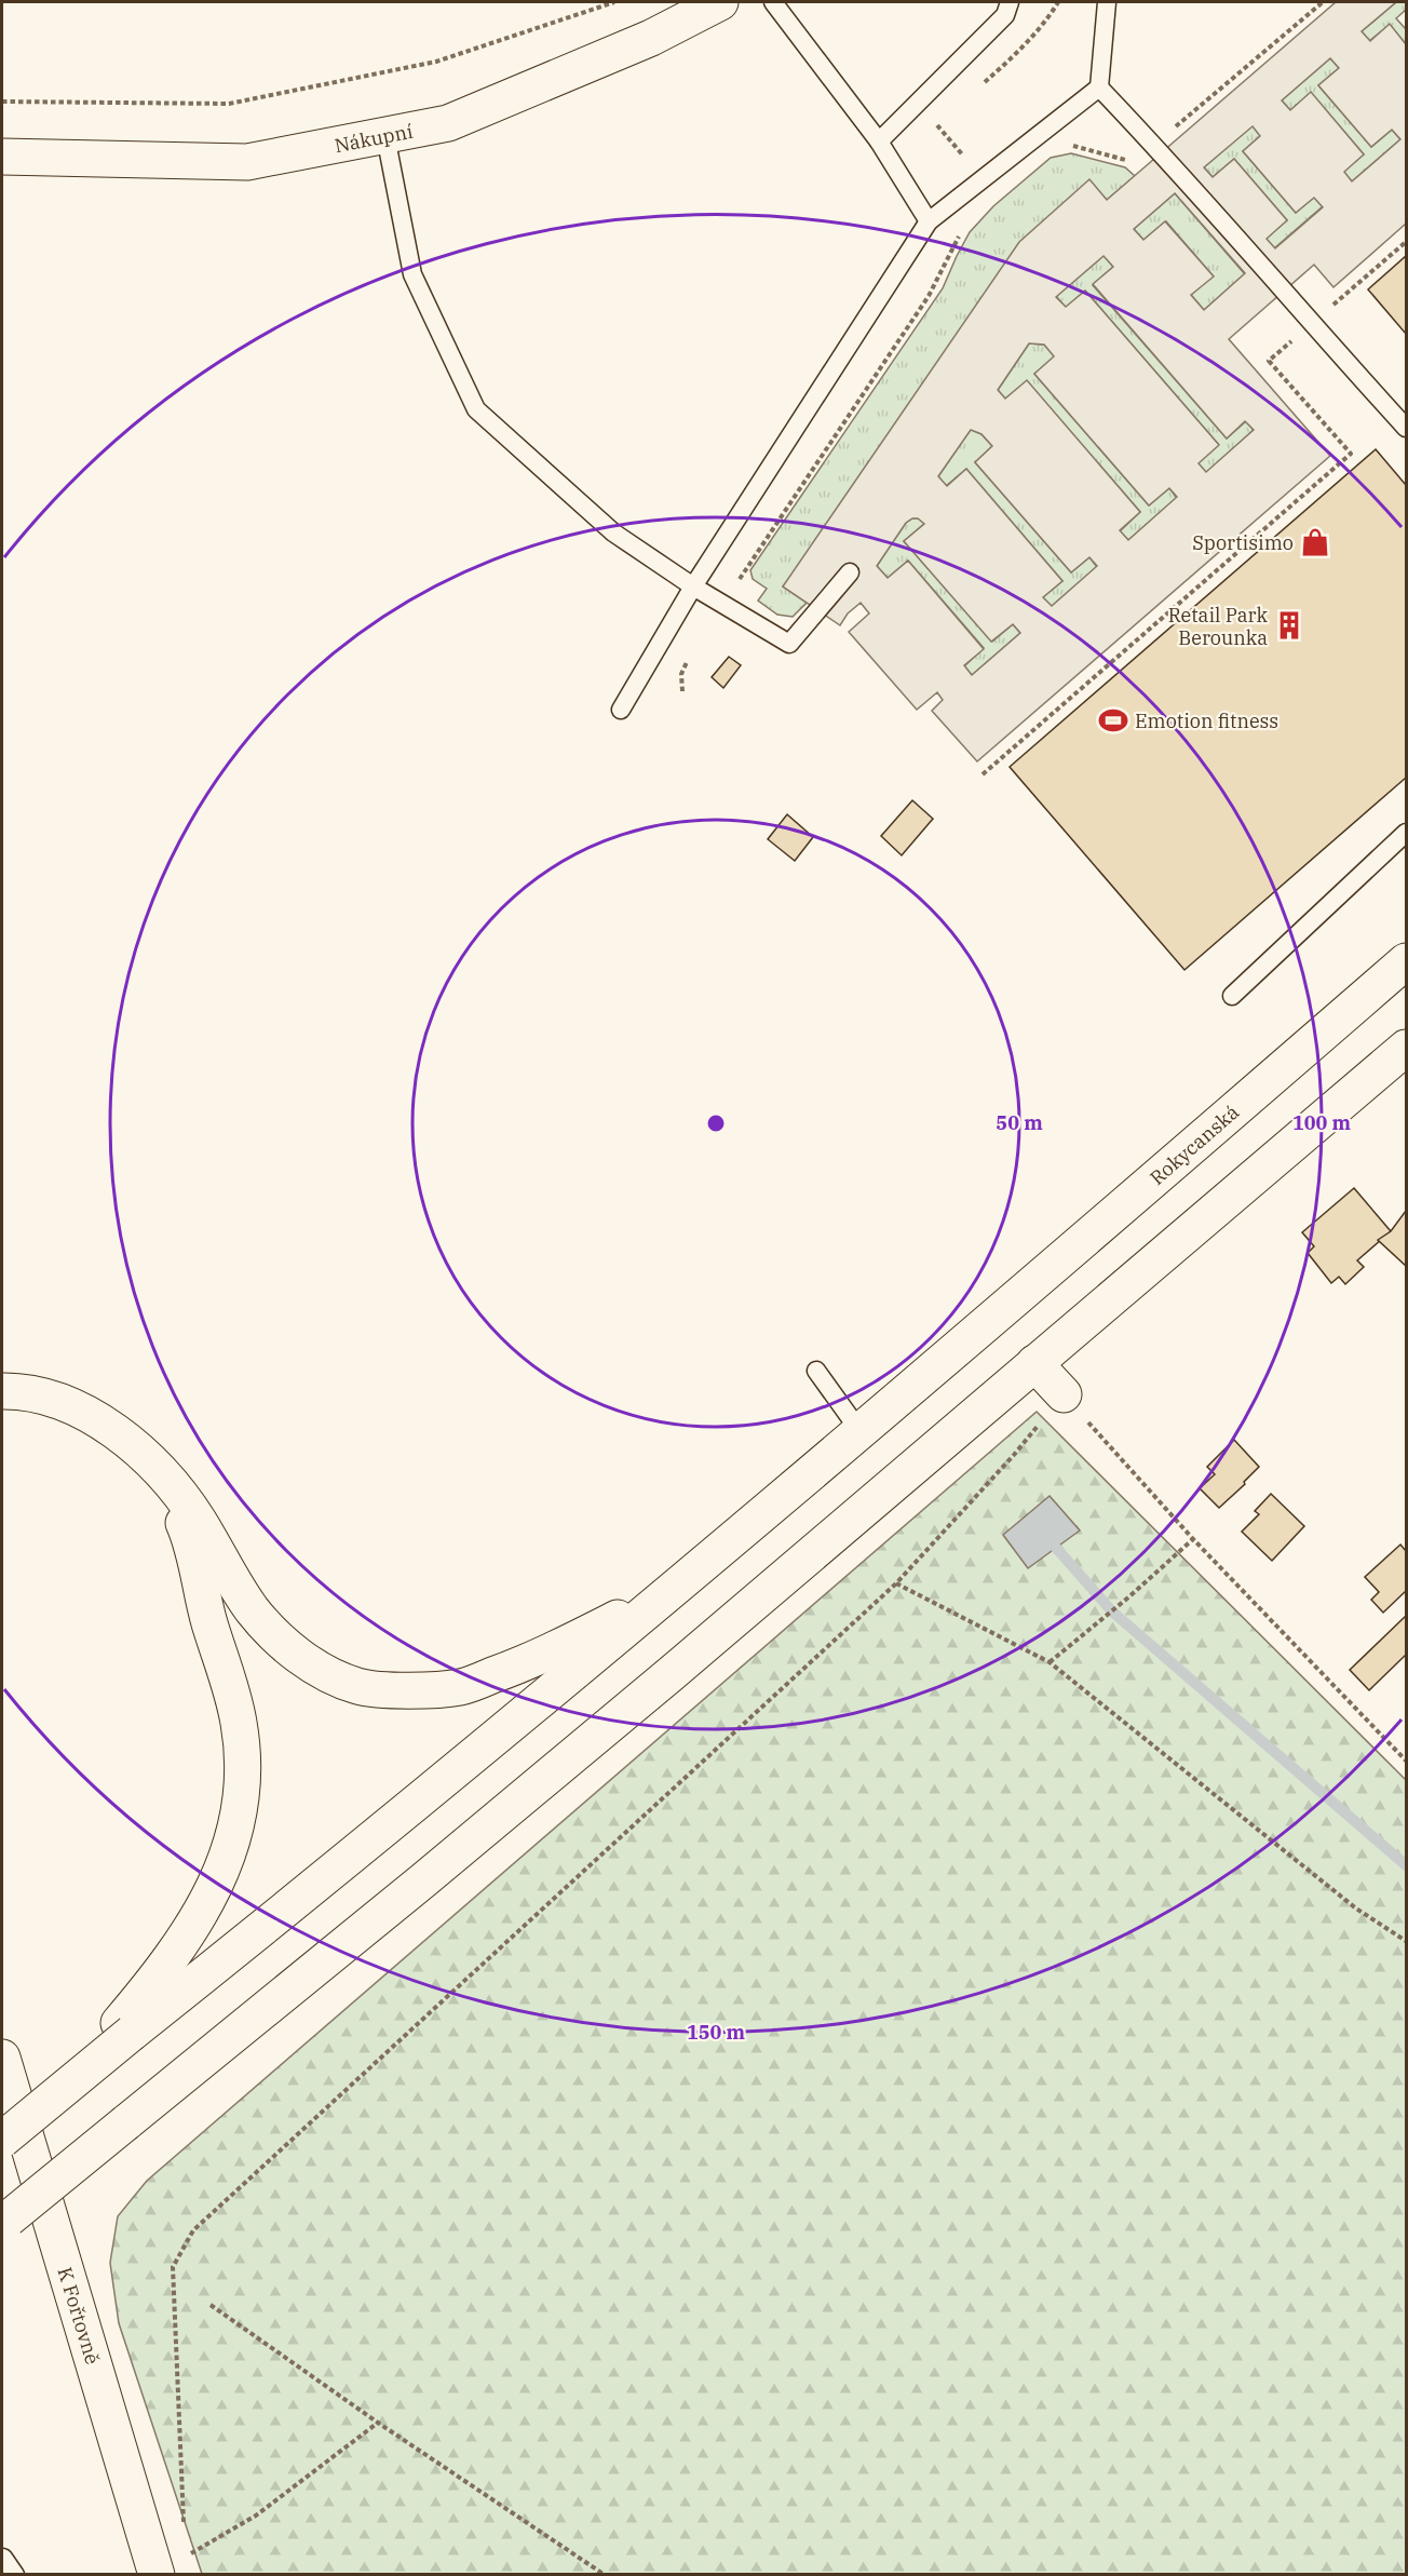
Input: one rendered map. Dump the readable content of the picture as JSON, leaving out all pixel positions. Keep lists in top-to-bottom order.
{
  "streets": {
    "main road": ["Nákupní", "Rokycanská", "K Fořtovně"]
  },
  "places": {
    "shop": ["Sportisimo"],
    "building": ["Retail Park Berounka"],
    "sports": ["Emotion fitness"]
  },
  "rings": ["50 m", "100 m", "150 m"]
}
